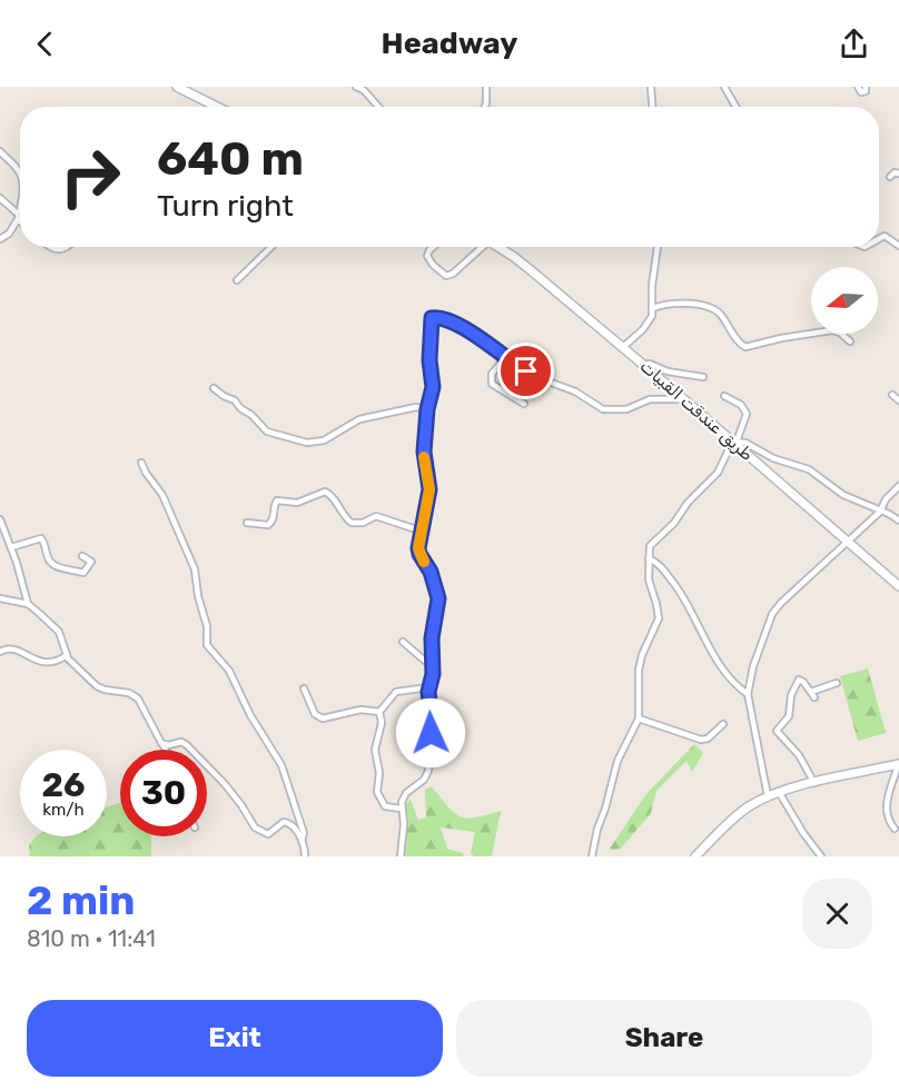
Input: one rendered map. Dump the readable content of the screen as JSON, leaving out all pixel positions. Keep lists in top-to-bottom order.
{
  "streets": {
    "main road": ["طريق عندقت القبيات"]
  },
  "north": "left",
  "page": {
    "header": "Headway",
    "turn": ["640 m", "Turn right"],
    "speed": "26 km/h",
    "limit": "30",
    "heading": ["2 min", "810 m · 11:41"],
    "buttons": ["Exit", "Share"]
  }
}
